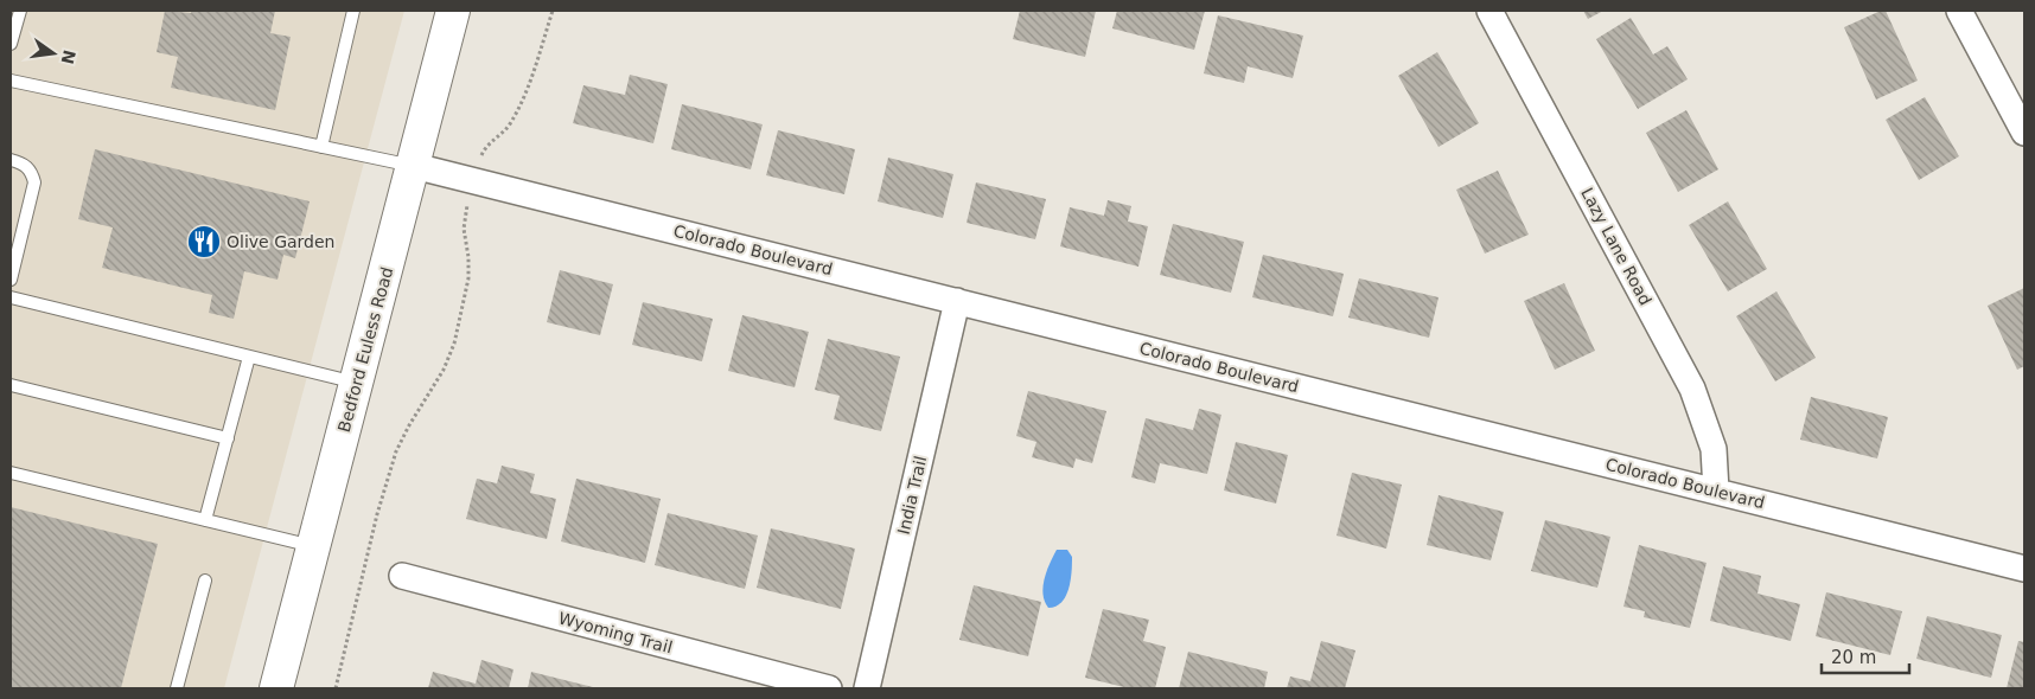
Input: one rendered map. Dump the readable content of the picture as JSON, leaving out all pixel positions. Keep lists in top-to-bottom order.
{
  "streets": {
    "main road": ["Bedford Euless Road"],
    "street": [
      "Lazy Lane Road",
      "Colorado Boulevard",
      "India Trail",
      "Wyoming Trail"
    ]
  },
  "crossings": [
    ["Lazy Lane Road", "Colorado Boulevard"],
    ["Colorado Boulevard", "Bedford Euless Road"],
    ["Colorado Boulevard", "India Trail"]
  ],
  "places": {
    "restaurant": ["Olive Garden"]
  },
  "scale_bar": "20 m",
  "north": "right"
}
